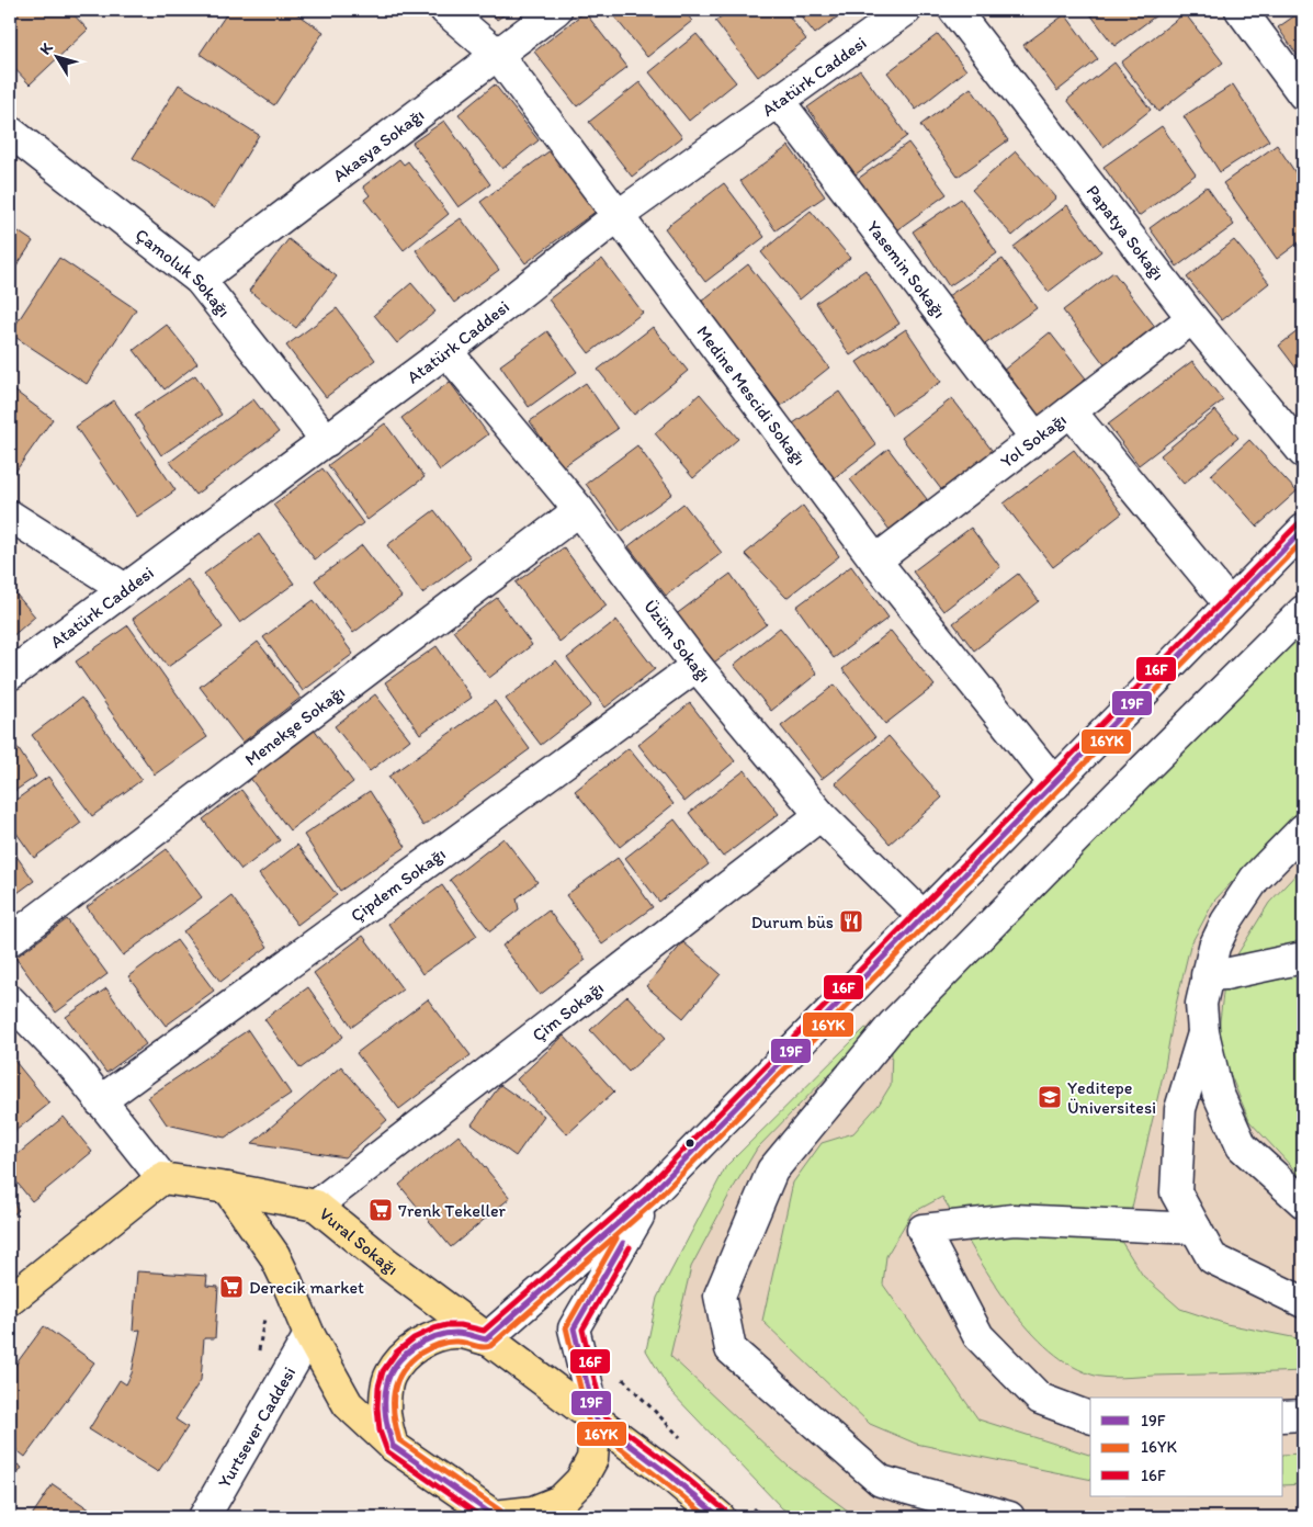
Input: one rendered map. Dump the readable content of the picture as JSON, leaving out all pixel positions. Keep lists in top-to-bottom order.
{
  "streets": {
    "main road": ["Vural Sokağı"],
    "street": [
      "Atatürk Caddesi",
      "Akasya Sokağı",
      "Papatya Sokağı",
      "Yasemin Sokağı",
      "Çamoluk Sokağı",
      "Medine Mescidi Sokağı",
      "Yol Sokağı",
      "Üzüm Sokağı",
      "Menekşe Sokağı",
      "Çipdem Sokağı",
      "Çim Sokağı",
      "Yurtsever Caddesi"
    ]
  },
  "crossings": [
    ["Atatürk Caddesi", "Yasemin Sokağı"],
    ["Atatürk Caddesi", "Çamoluk Sokağı"],
    ["Atatürk Caddesi", "Medine Mescidi Sokağı"],
    ["Atatürk Caddesi", "Üzüm Sokağı"],
    ["Akasya Sokağı", "Çamoluk Sokağı"],
    ["Akasya Sokağı", "Medine Mescidi Sokağı"],
    ["Papatya Sokağı", "Yol Sokağı"],
    ["Yasemin Sokağı", "Yol Sokağı"],
    ["Medine Mescidi Sokağı", "Yol Sokağı"],
    ["Üzüm Sokağı", "Menekşe Sokağı"],
    ["Üzüm Sokağı", "Çipdem Sokağı"],
    ["Üzüm Sokağı", "Çim Sokağı"],
    ["Çim Sokağı", "Vural Sokağı"]
  ],
  "places": {
    "restaurant": ["Durum büs"],
    "school or university": ["Yeditepe Üniversitesi"],
    "supermarket": ["7renk Tekeller", "Derecik market"]
  },
  "lines": ["transit line 16F", "transit line 19F", "transit line 16YK"],
  "legend": ["19F", "16YK", "16F"],
  "north": "top left"
}
